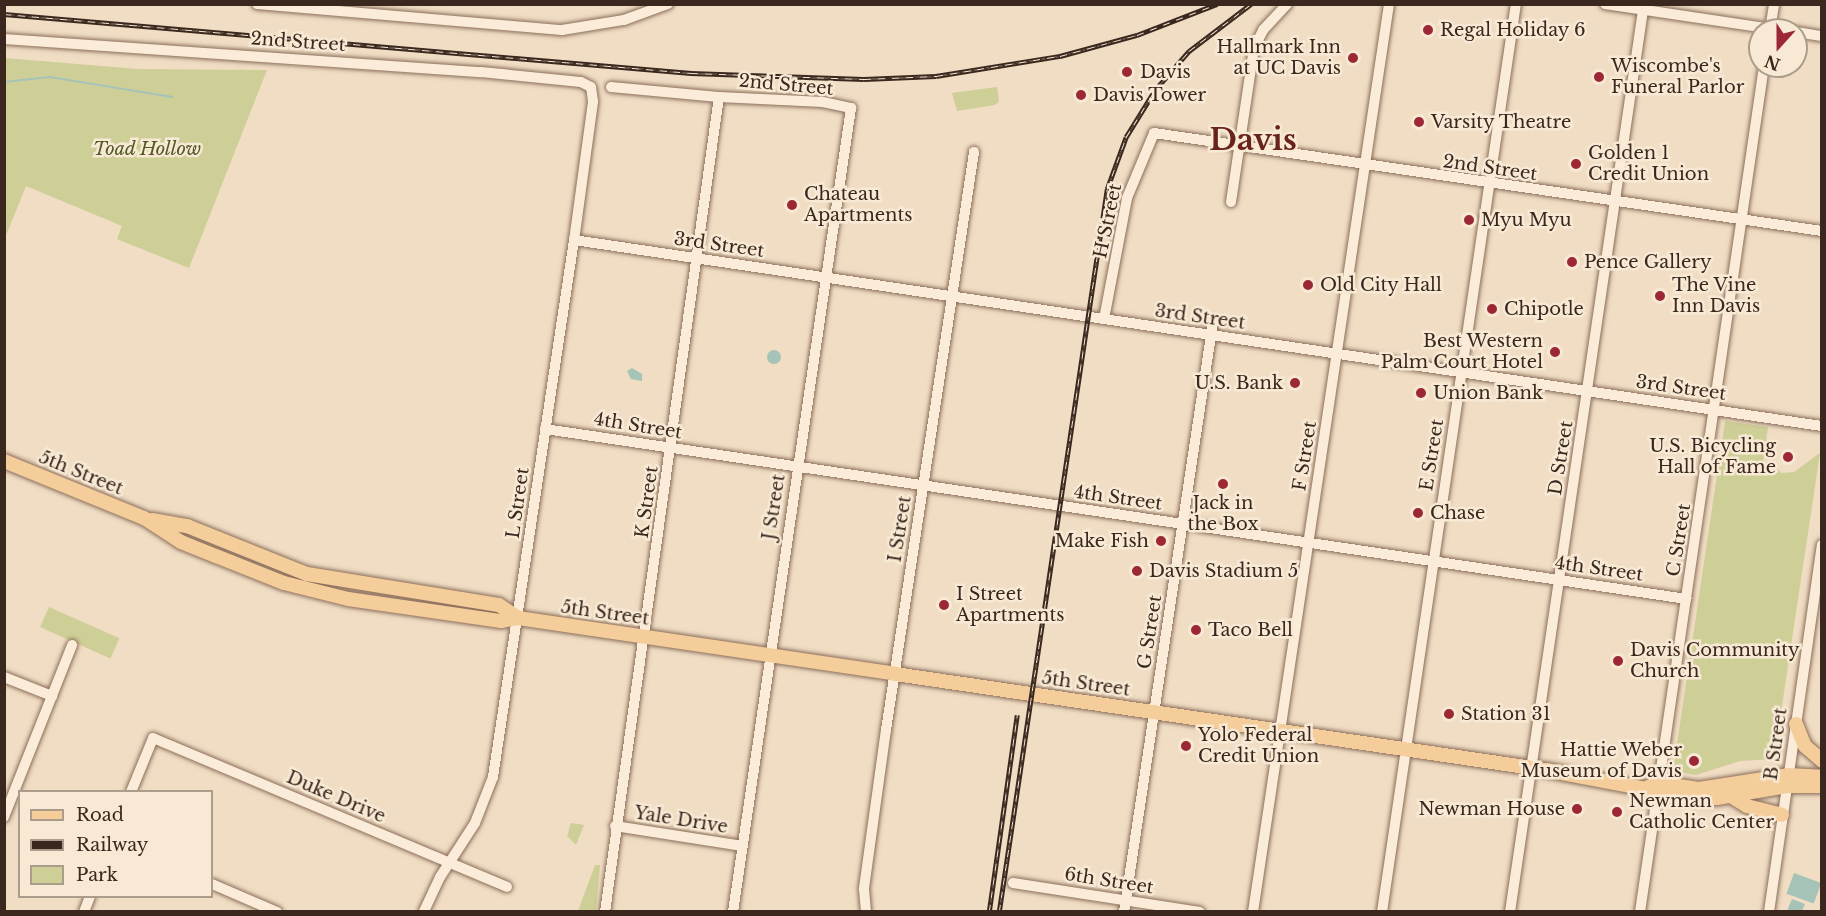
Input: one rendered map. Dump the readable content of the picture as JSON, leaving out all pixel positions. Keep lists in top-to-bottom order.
{
  "streets": {
    "main road": ["5th Street"],
    "street": [
      "2nd Street",
      "H Street",
      "3rd Street",
      "4th Street",
      "E Street",
      "F Street",
      "D Street",
      "K Street",
      "L Street",
      "J Street",
      "I Street",
      "C Street",
      "G Street",
      "B Street",
      "Duke Drive",
      "Yale Drive",
      "6th Street"
    ]
  },
  "crossings": [
    ["2nd Street", "H Street"],
    ["2nd Street", "E Street"],
    ["2nd Street", "F Street"],
    ["2nd Street", "D Street"],
    ["2nd Street", "K Street"],
    ["2nd Street", "L Street"],
    ["2nd Street", "J Street"],
    ["2nd Street", "C Street"],
    ["H Street", "3rd Street"],
    ["3rd Street", "E Street"],
    ["3rd Street", "F Street"],
    ["3rd Street", "D Street"],
    ["3rd Street", "K Street"],
    ["3rd Street", "L Street"],
    ["3rd Street", "J Street"],
    ["3rd Street", "I Street"],
    ["3rd Street", "C Street"],
    ["3rd Street", "G Street"],
    ["4th Street", "E Street"],
    ["4th Street", "F Street"],
    ["4th Street", "D Street"],
    ["4th Street", "K Street"],
    ["4th Street", "L Street"],
    ["4th Street", "J Street"],
    ["4th Street", "I Street"],
    ["4th Street", "C Street"],
    ["4th Street", "G Street"],
    ["E Street", "5th Street"],
    ["F Street", "5th Street"],
    ["D Street", "5th Street"],
    ["5th Street", "K Street"],
    ["5th Street", "L Street"],
    ["5th Street", "J Street"],
    ["5th Street", "I Street"],
    ["5th Street", "C Street"],
    ["5th Street", "G Street"],
    ["5th Street", "B Street"],
    ["K Street", "Yale Drive"],
    ["L Street", "Duke Drive"],
    ["J Street", "Yale Drive"],
    ["G Street", "6th Street"]
  ],
  "districts": ["Davis"],
  "parks": ["Toad Hollow"],
  "places": [
    "Regal Holiday 6",
    "Hallmark Inn at UC Davis",
    "Davis",
    "Wiscombe's Funeral Parlor",
    "Davis Tower",
    "Varsity Theatre",
    "Golden 1 Credit Union",
    "Chateau Apartments",
    "Myu Myu",
    "Pence Gallery",
    "Old City Hall",
    "The Vine Inn Davis",
    "Chipotle",
    "Best Western Palm Court Hotel",
    "U.S. Bank",
    "Union Bank",
    "U.S. Bicycling Hall of Fame",
    "Jack in the Box",
    "Chase",
    "Make Fish",
    "Davis Stadium 5",
    "I Street Apartments",
    "Taco Bell",
    "Davis Community Church",
    "Station 31",
    "Yolo Federal Credit Union",
    "Hattie Weber Museum of Davis",
    "Newman House",
    "Newman Catholic Center"
  ],
  "legend": ["Road", "Railway", "Park"],
  "north": "bottom"
}
